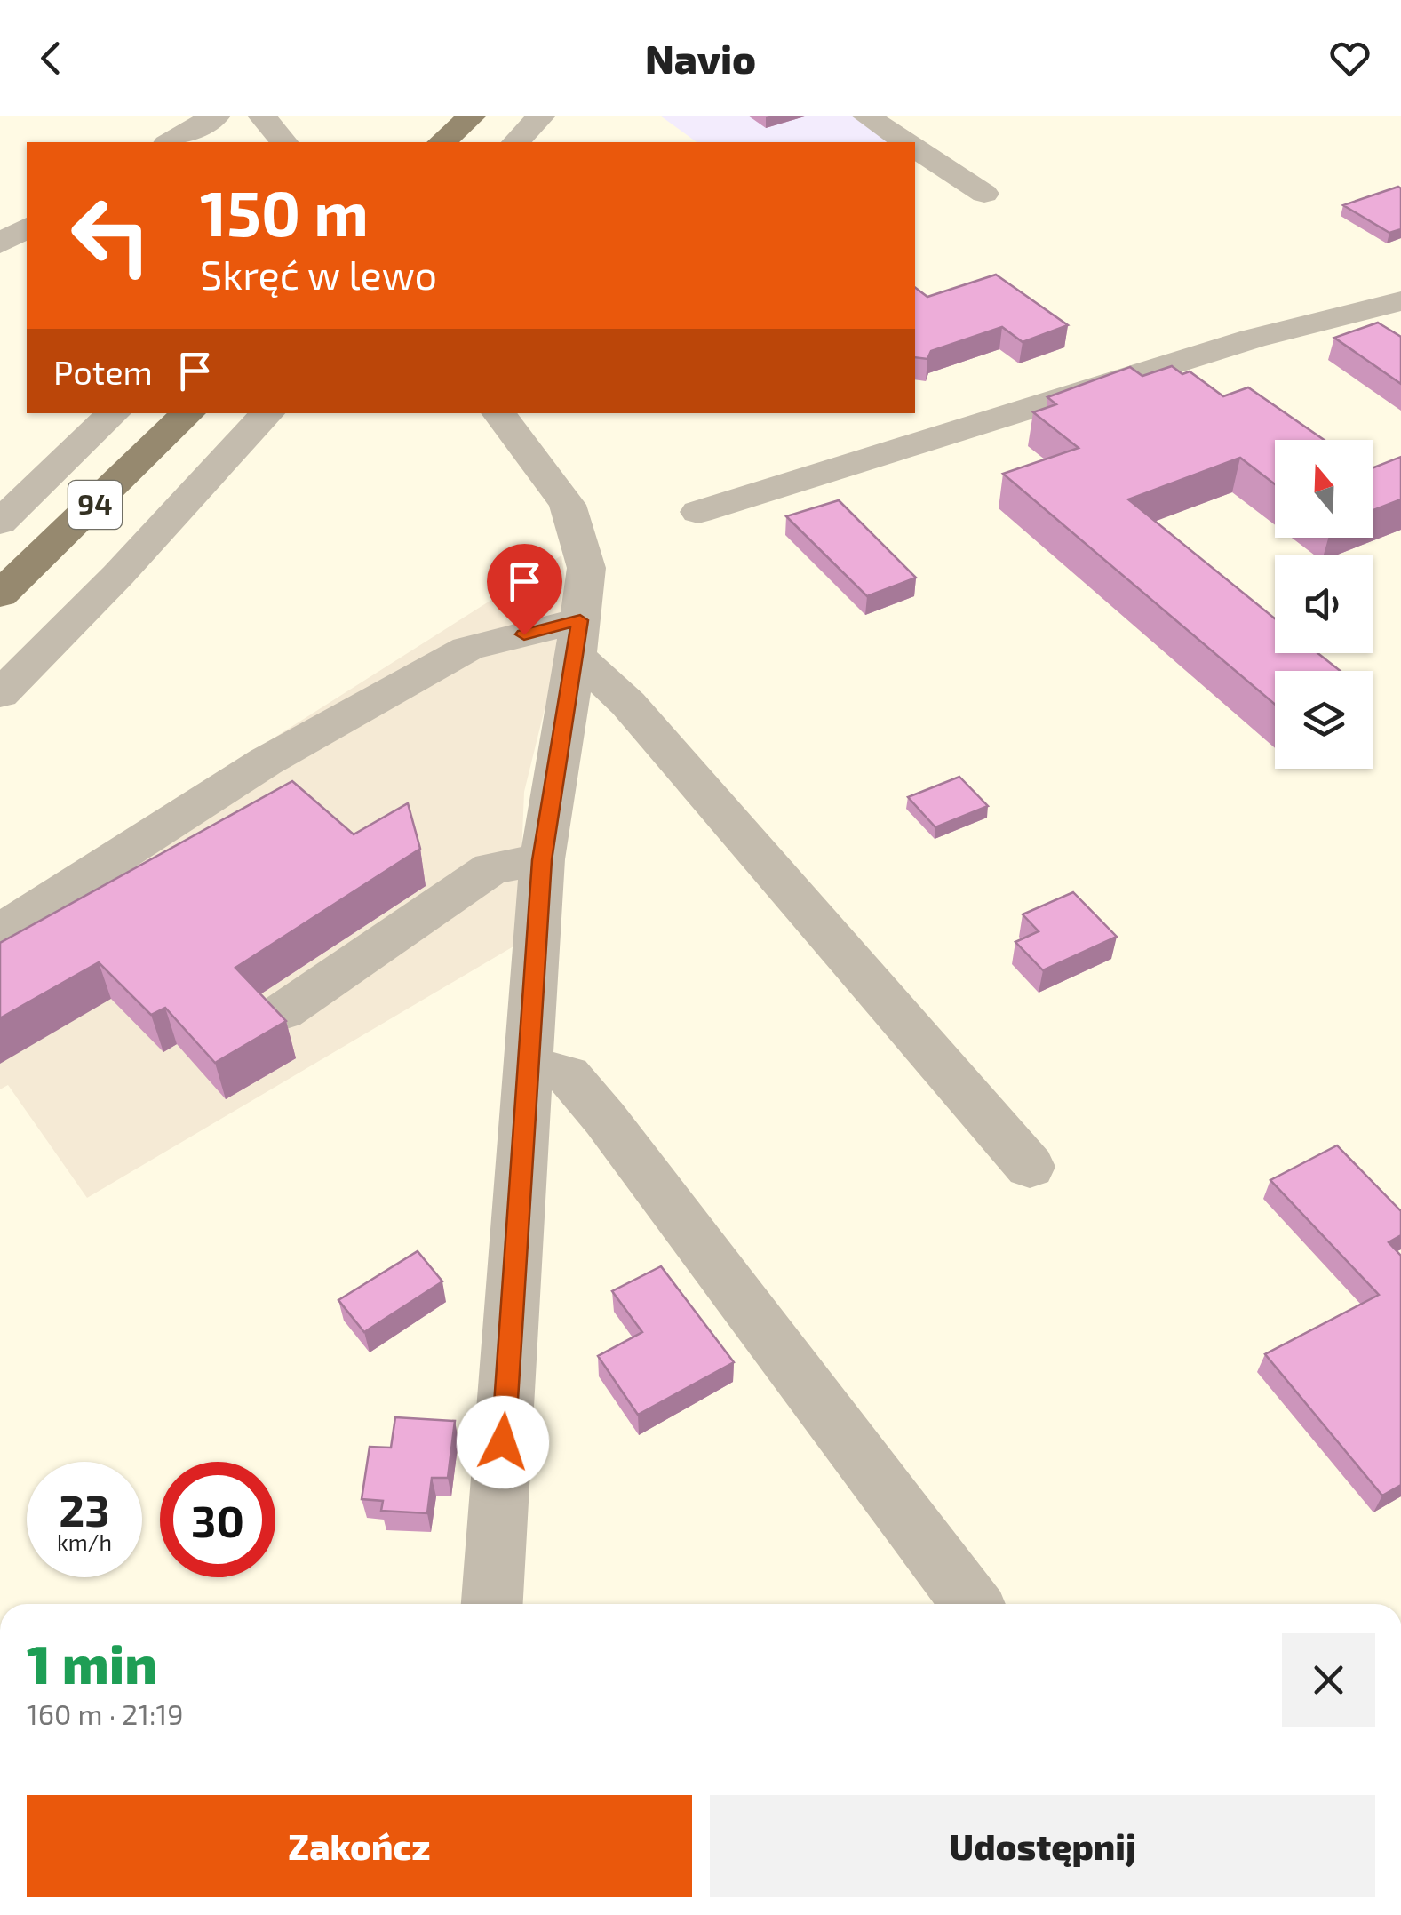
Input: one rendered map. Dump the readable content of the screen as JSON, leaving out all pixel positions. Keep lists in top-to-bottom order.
{
  "streets": {
    "main road": ["94"]
  },
  "north": "top",
  "page": {
    "header": "Navio",
    "turn": ["150 m", "Skręć w lewo"],
    "then": "Potem",
    "speed": "23 km/h",
    "limit": "30",
    "heading": ["1 min", "160 m · 21:19"],
    "buttons": ["Zakończ", "Udostępnij"]
  }
}
